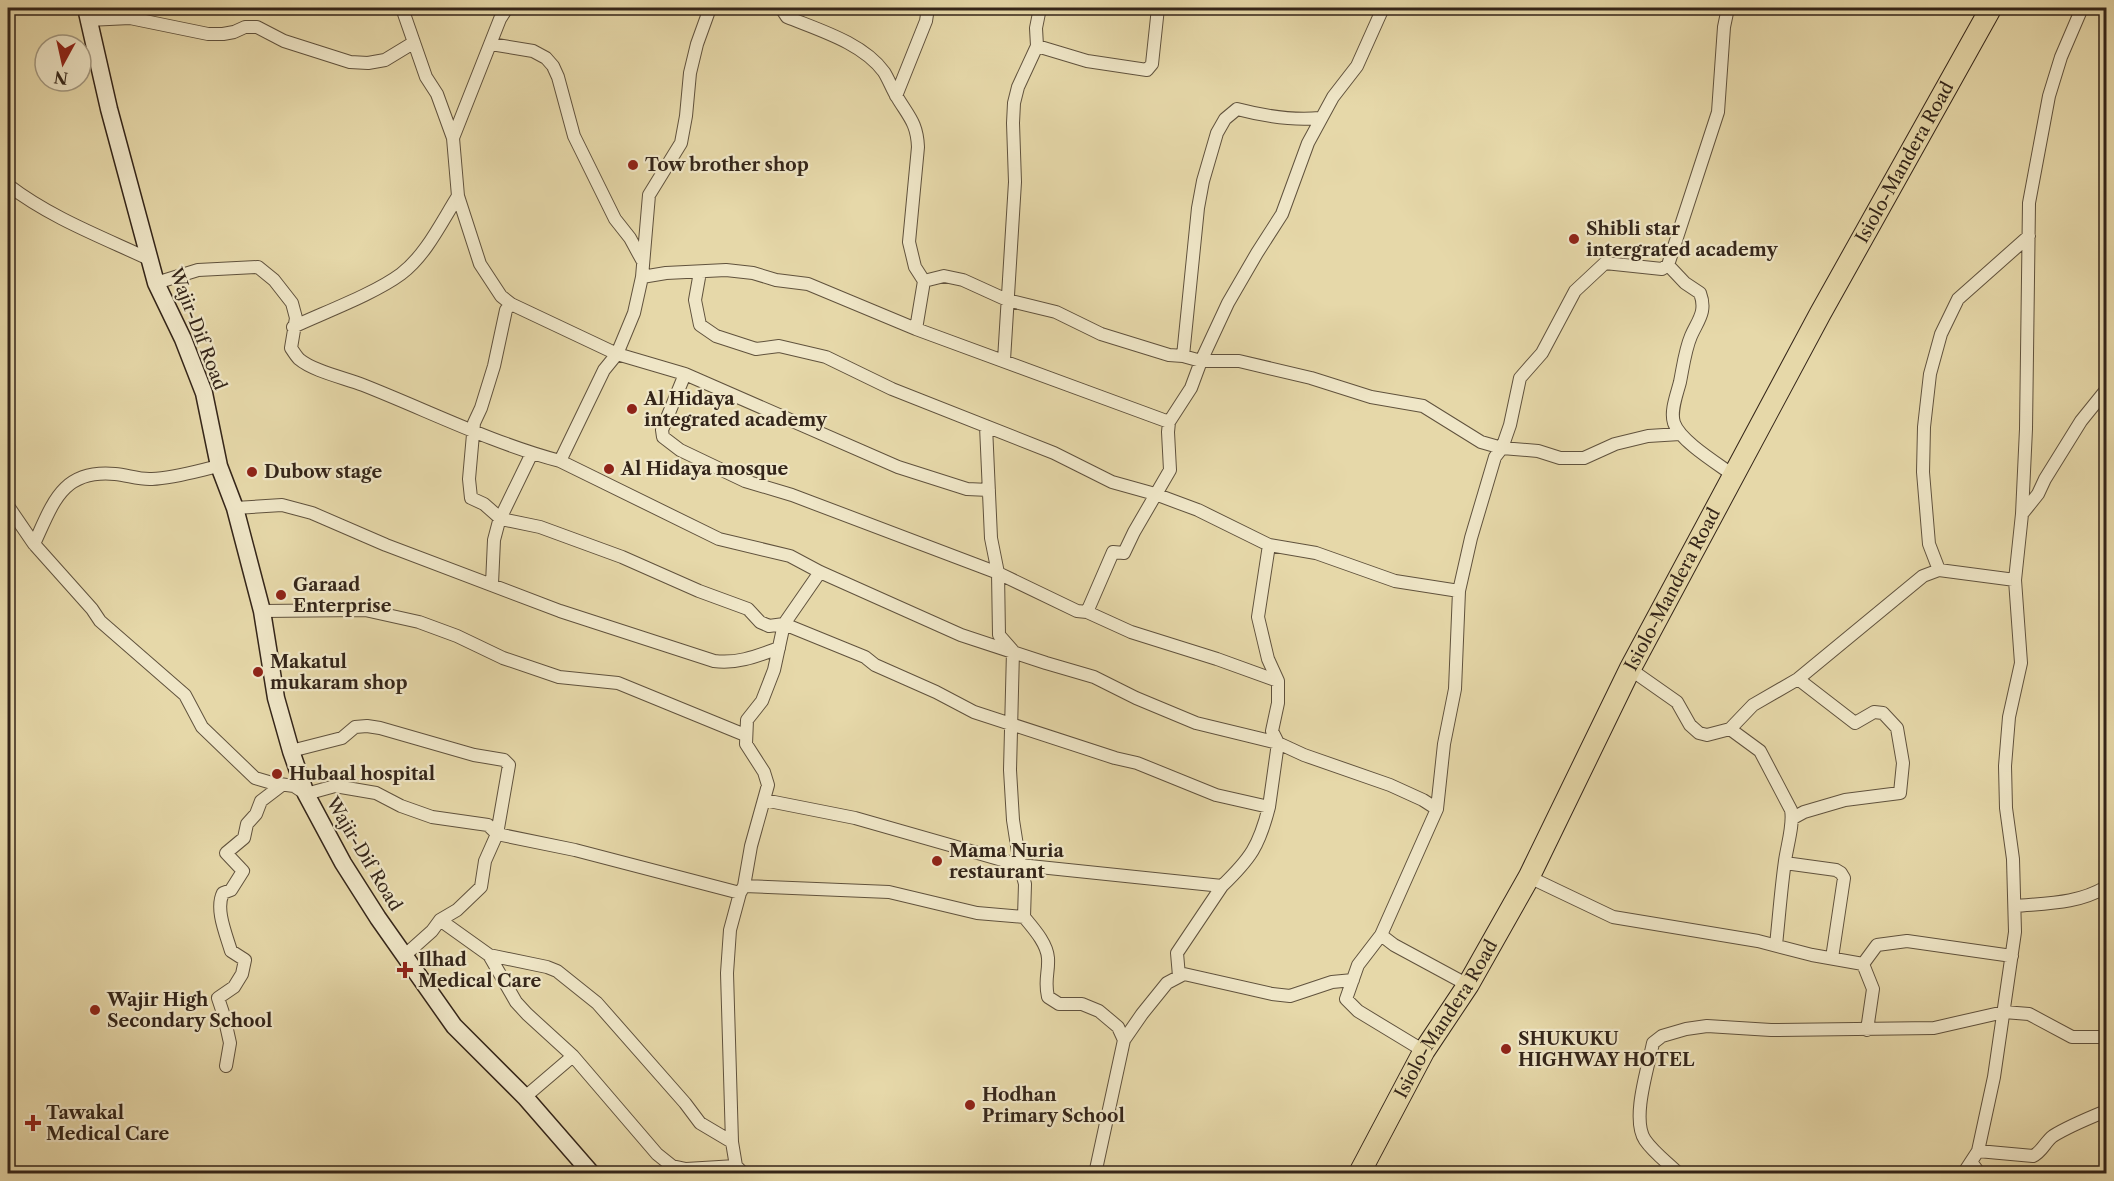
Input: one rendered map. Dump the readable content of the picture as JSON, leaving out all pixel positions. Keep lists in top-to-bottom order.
{
  "streets": {
    "highway": ["Isiolo-Mandera Road"],
    "main road": ["Wajir-Dif Road"]
  },
  "places": {
    "other": [
      "Tow brother shop",
      "Shibli star intergrated academy",
      "Al Hidaya integrated academy",
      "Al Hidaya mosque",
      "Dubow stage",
      "Garaad Enterprise",
      "Makatul mukaram shop",
      "Hubaal hospital",
      "Mama Nuria restaurant",
      "Wajir High Secondary School",
      "SHUKUKU HIGHWAY HOTEL",
      "Hodhan Primary School"
    ],
    "health": ["Ilhad Medical Care", "Tawakal Medical Care"]
  },
  "north": "bottom"
}
